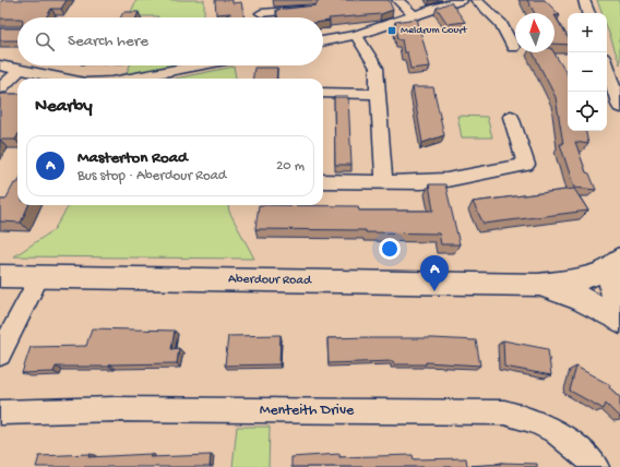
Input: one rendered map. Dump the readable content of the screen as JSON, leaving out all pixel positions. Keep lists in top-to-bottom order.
{
  "streets": {
    "main road": ["Aberdour Road"],
    "street": ["Menteith Drive"]
  },
  "places": {
    "transit": ["Meldrum Court"]
  },
  "north": "top",
  "page": {
    "map_buttons": ["+", "−"],
    "search": "Search here",
    "heading": "Nearby",
    "list": [
      {
        "mark": "A",
        "name": "Masterton Road",
        "note": "Bus stop · Aberdour Road",
        "value": "20 m"
      }
    ],
    "pins": "A"
  }
}
